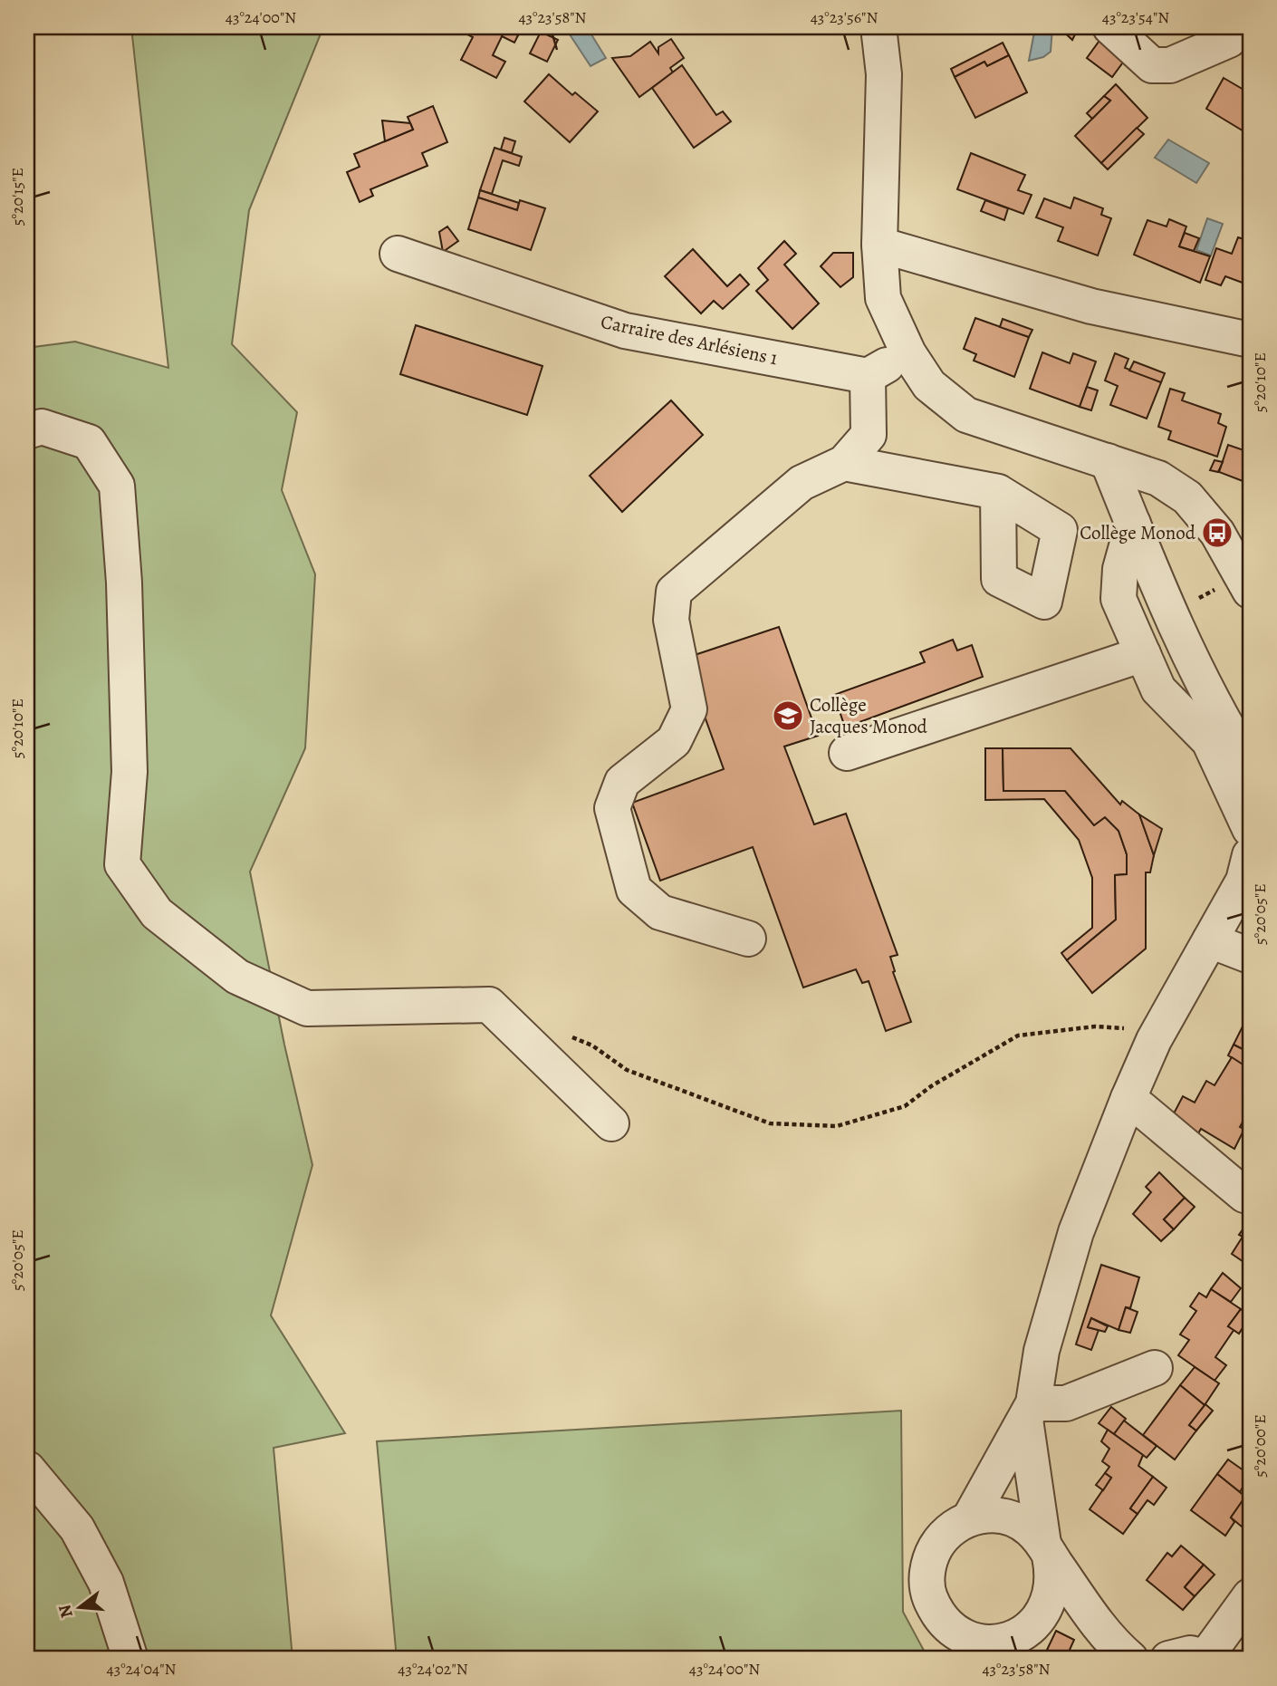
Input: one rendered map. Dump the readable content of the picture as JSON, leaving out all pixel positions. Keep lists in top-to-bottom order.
{
  "streets": {
    "street": ["Carraire des Arlésiens 1"]
  },
  "places": {
    "bus stop": ["Collège Monod"],
    "school or university": ["Collège Jacques Monod"]
  },
  "north": "left",
  "coordinates": [
    "43°24'00\"N",
    "43°23'58\"N",
    "43°23'56\"N",
    "43°23'54\"N",
    "5°20'15\"E",
    "5°20'10\"E",
    "5°20'05\"E",
    "5°20'00\"E",
    "43°24'04\"N",
    "43°24'02\"N"
  ]
}
